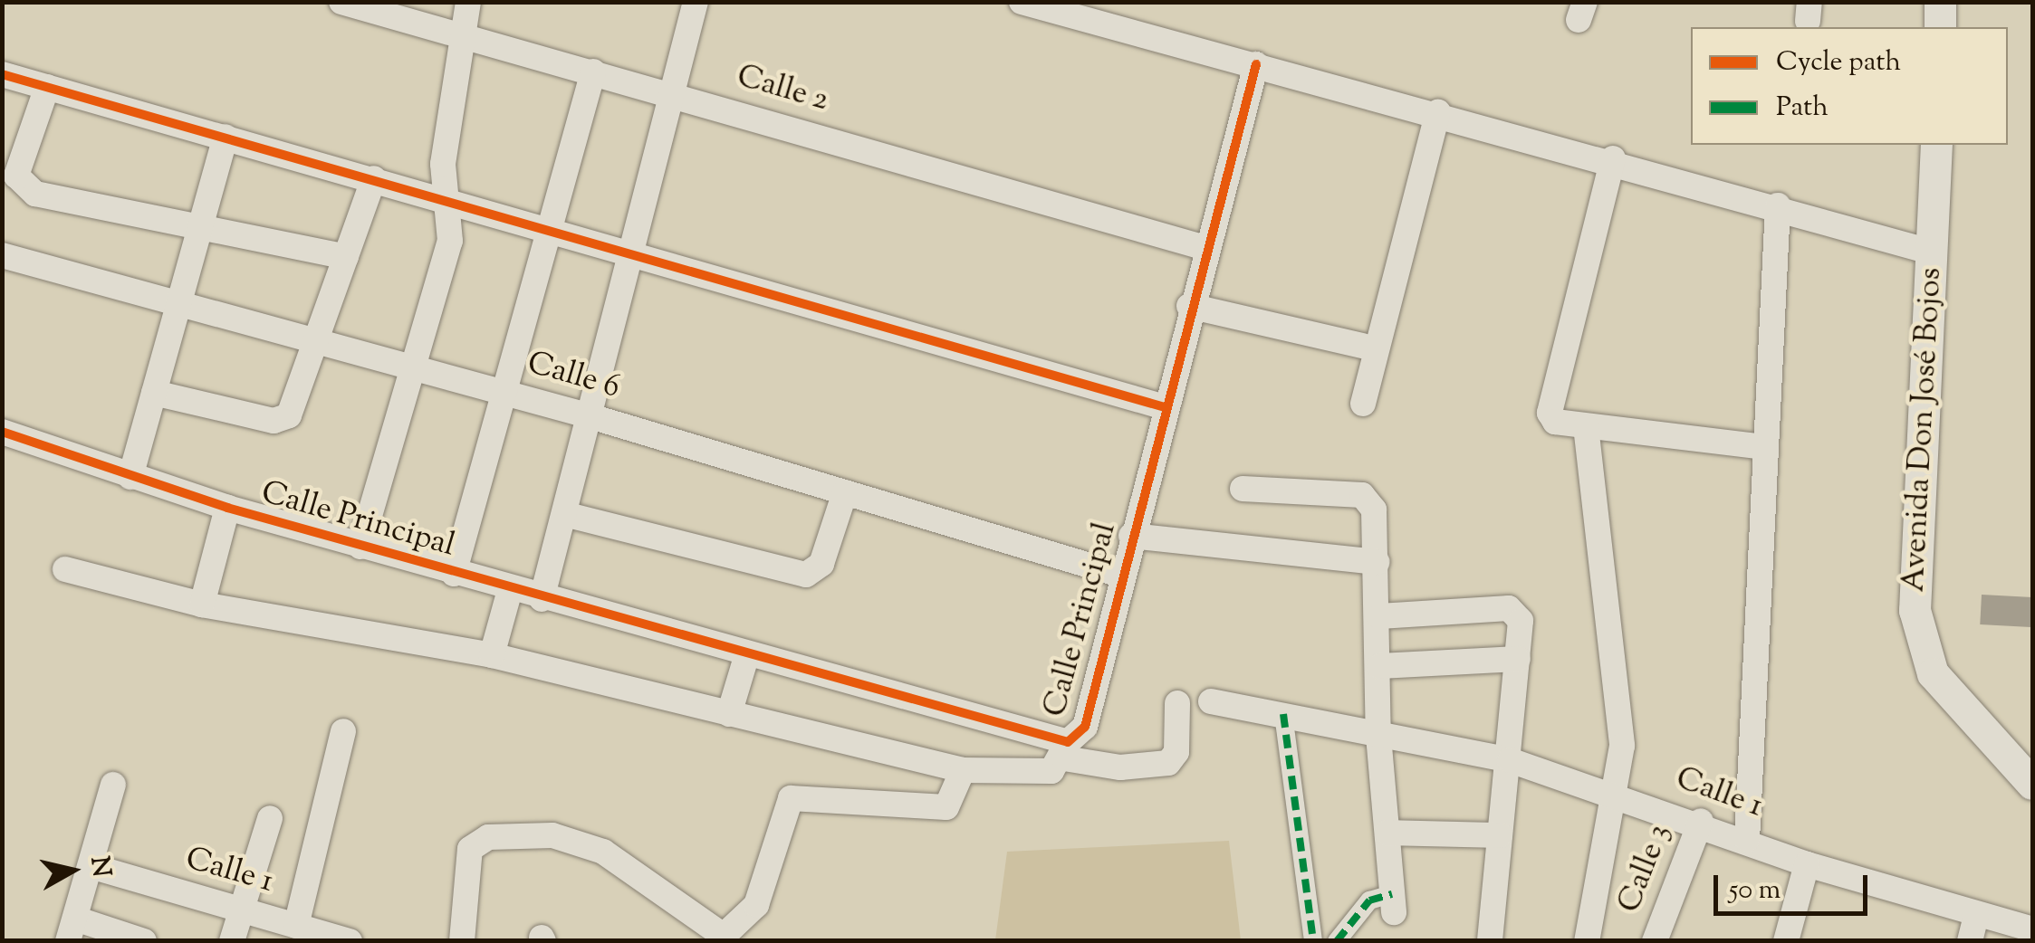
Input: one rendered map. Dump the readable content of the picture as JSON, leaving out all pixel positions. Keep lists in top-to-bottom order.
{
  "streets": {
    "street": [
      "Calle 2",
      "Calle 6",
      "Avenida Don José Bojos",
      "Calle Principal",
      "Calle 1",
      "Calle 3"
    ]
  },
  "crossings": [
    ["Calle 2", "Calle Principal"],
    ["Calle 6", "Calle Principal"],
    ["Calle 1", "Calle 3"]
  ],
  "legend": ["Cycle path", "Path"],
  "scale_bar": "50 m",
  "north": "right"
}
